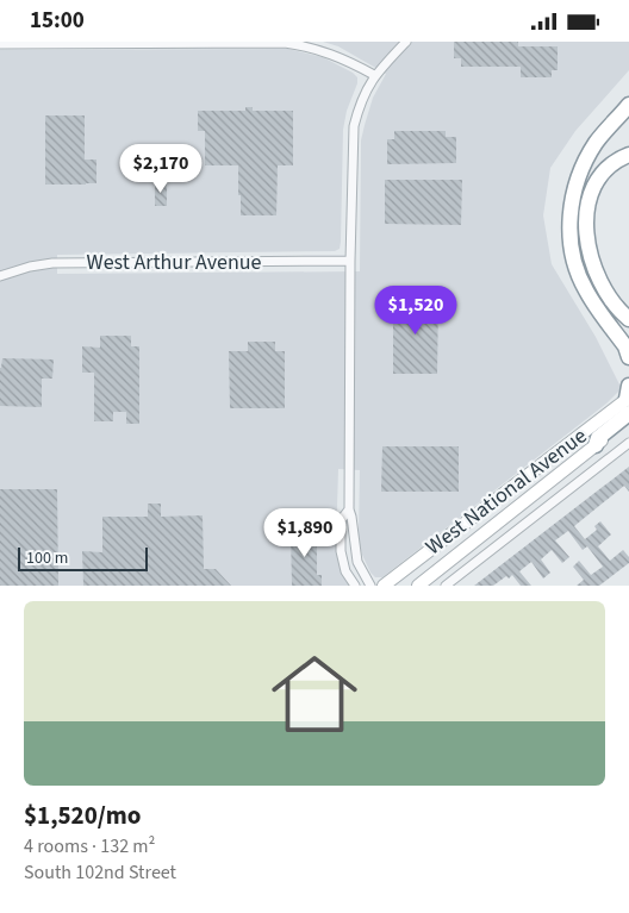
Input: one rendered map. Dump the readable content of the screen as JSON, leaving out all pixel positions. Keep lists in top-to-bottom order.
{
  "streets": {
    "main road": ["West National Avenue"],
    "street": ["West Arthur Avenue"]
  },
  "scale_bar": "100 m",
  "page": {
    "status": "15:00",
    "price": ["$2,170", "$1,520", "$1,890"],
    "scale": "100 m",
    "list": [
      {
        "name": "$1,520/mo",
        "note": "4 rooms · 132 m² · South 102nd Street"
      }
    ]
  }
}
